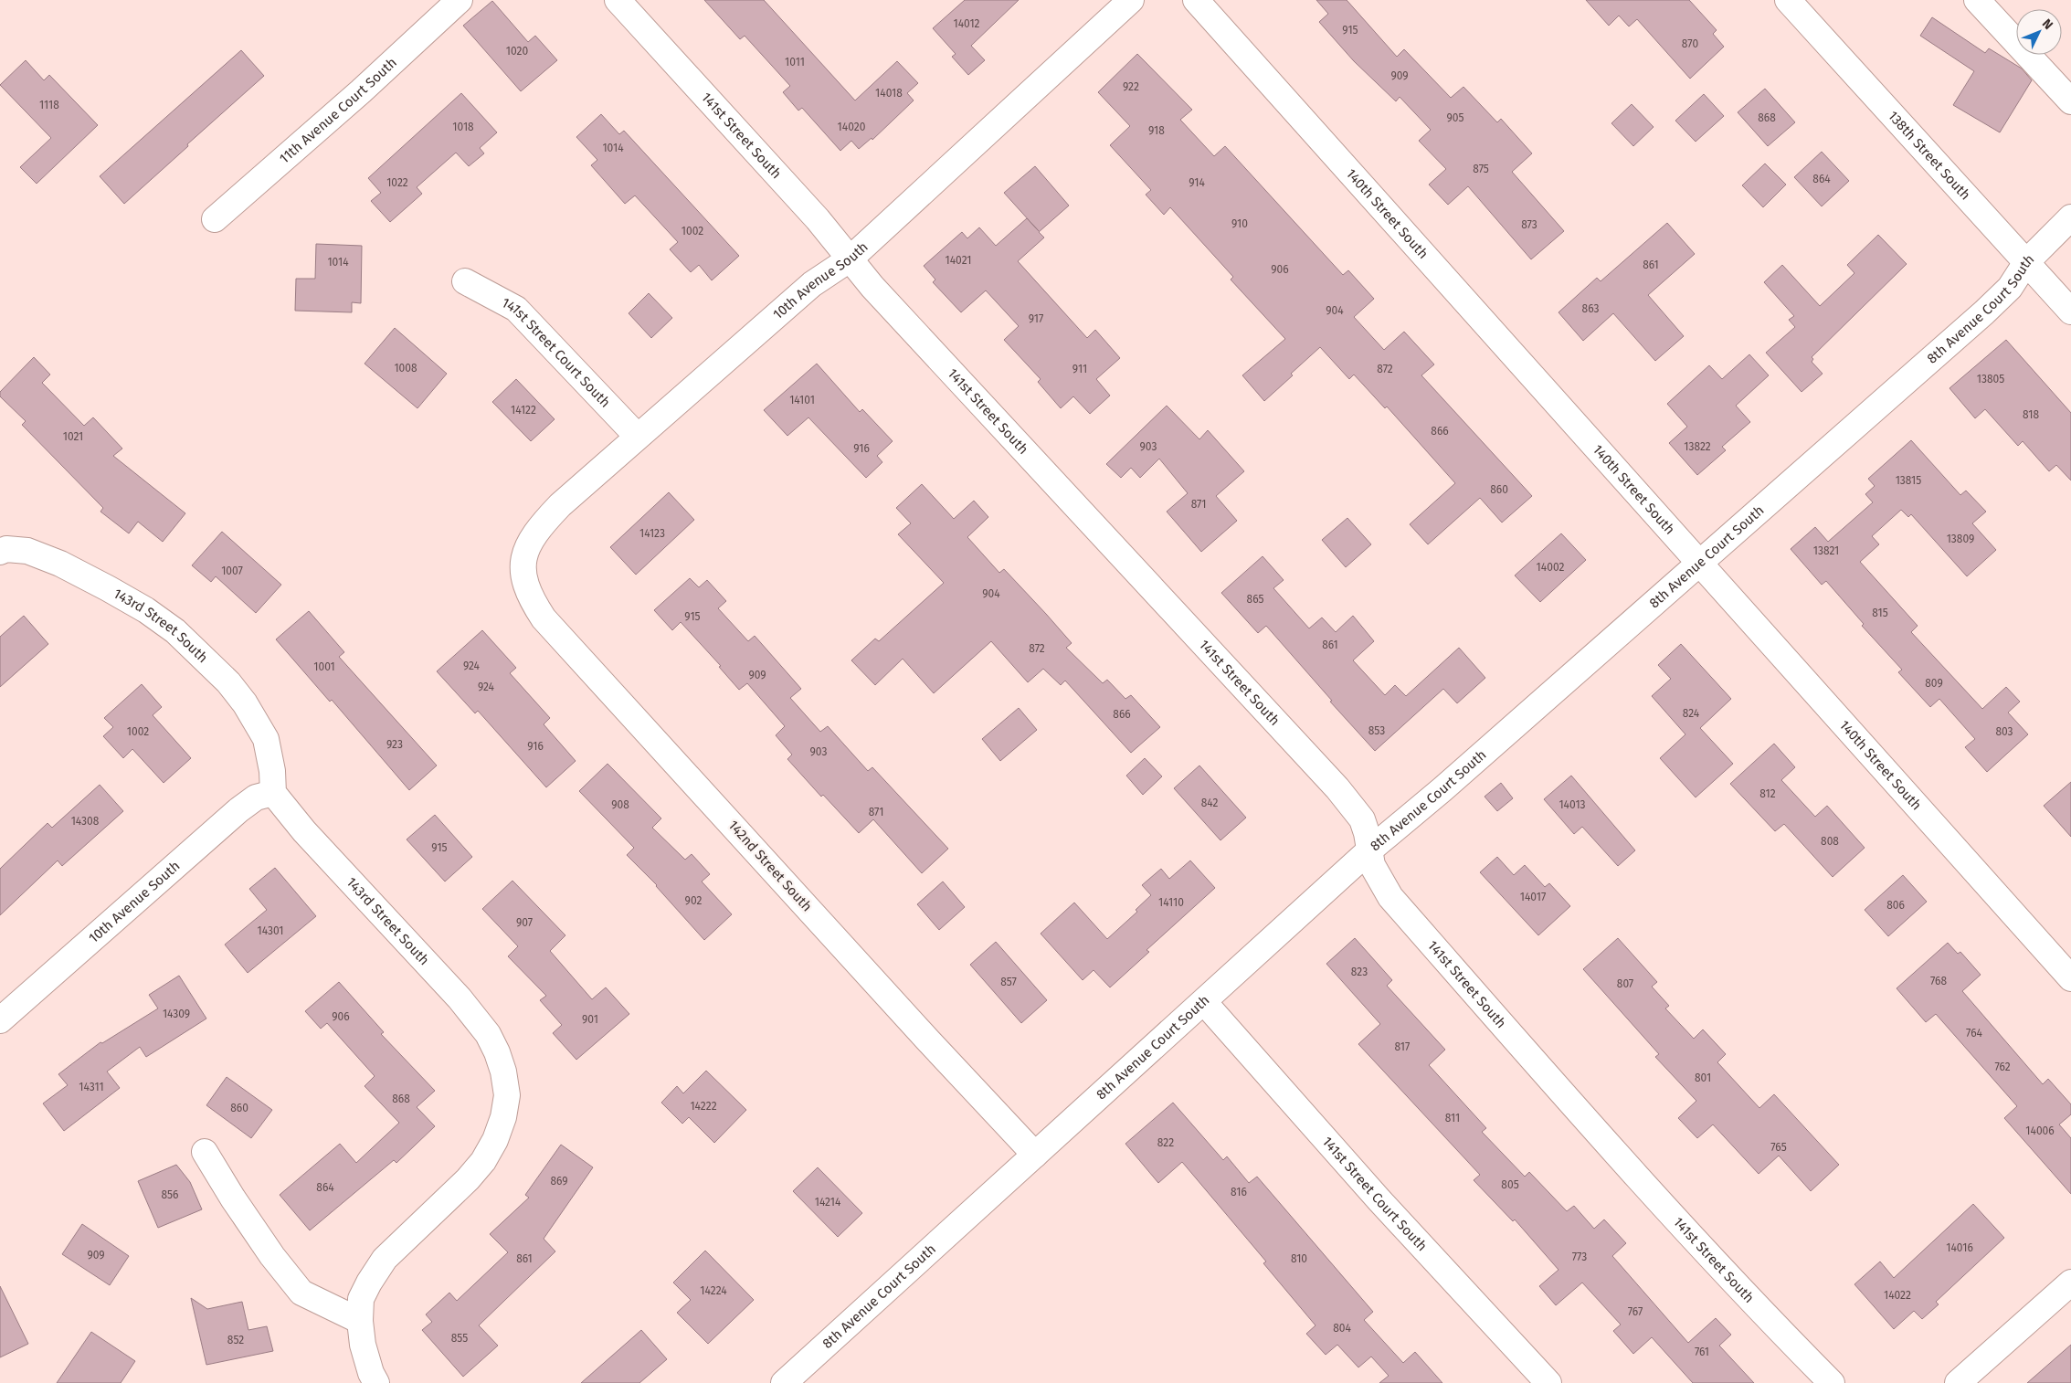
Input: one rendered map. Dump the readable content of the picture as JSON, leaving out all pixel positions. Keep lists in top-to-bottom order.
{
  "streets": {
    "street": [
      "11th Avenue Court South",
      "141st Street South",
      "138th Street South",
      "140th Street South",
      "10th Avenue South",
      "8th Avenue Court South",
      "141st Street Court South",
      "143rd Street South",
      "142nd Street South"
    ]
  },
  "crossings": [
    ["141st Street South", "10th Avenue South"],
    ["141st Street South", "8th Avenue Court South"],
    ["138th Street South", "8th Avenue Court South"],
    ["140th Street South", "8th Avenue Court South"],
    ["10th Avenue South", "141st Street Court South"],
    ["10th Avenue South", "143rd Street South"],
    ["10th Avenue South", "142nd Street South"],
    ["8th Avenue Court South", "141st Street Court South"],
    ["8th Avenue Court South", "142nd Street South"]
  ],
  "house_numbers": [
    "14012",
    "915",
    "870",
    "1020",
    "1011",
    "909",
    "922",
    "14018",
    "1118",
    "905",
    "868",
    "1018",
    "14020",
    "918",
    "1014",
    "875",
    "864",
    "1022",
    "914",
    "910",
    "873",
    "1002",
    "14021",
    "1014",
    "861",
    "906",
    "863",
    "904",
    "917",
    "1008",
    "911",
    "872",
    "13805",
    "14101",
    "14122",
    "818",
    "866",
    "1021",
    "903",
    "13822",
    "916",
    "13815",
    "860",
    "871",
    "14123",
    "13809",
    "13821",
    "14002",
    "1007",
    "904",
    "865",
    "815",
    "915",
    "861",
    "872",
    "924",
    "1001",
    "909",
    "809",
    "924",
    "824",
    "866",
    "853",
    "1002",
    "803",
    "923",
    "916",
    "903",
    "812",
    "842",
    "908",
    "14013",
    "871",
    "14308",
    "808",
    "915",
    "14017",
    "902",
    "14110",
    "806",
    "907",
    "14301",
    "823",
    "768",
    "857",
    "807",
    "14309",
    "906",
    "901",
    "764",
    "817",
    "762",
    "801",
    "14311",
    "868",
    "14222",
    "860",
    "811",
    "14006",
    "822",
    "765",
    "869",
    "805",
    "864",
    "816",
    "856",
    "14214",
    "14016",
    "909",
    "773",
    "861",
    "810",
    "14224",
    "14022",
    "767",
    "804",
    "855",
    "852",
    "761"
  ],
  "north": "top right"
}
